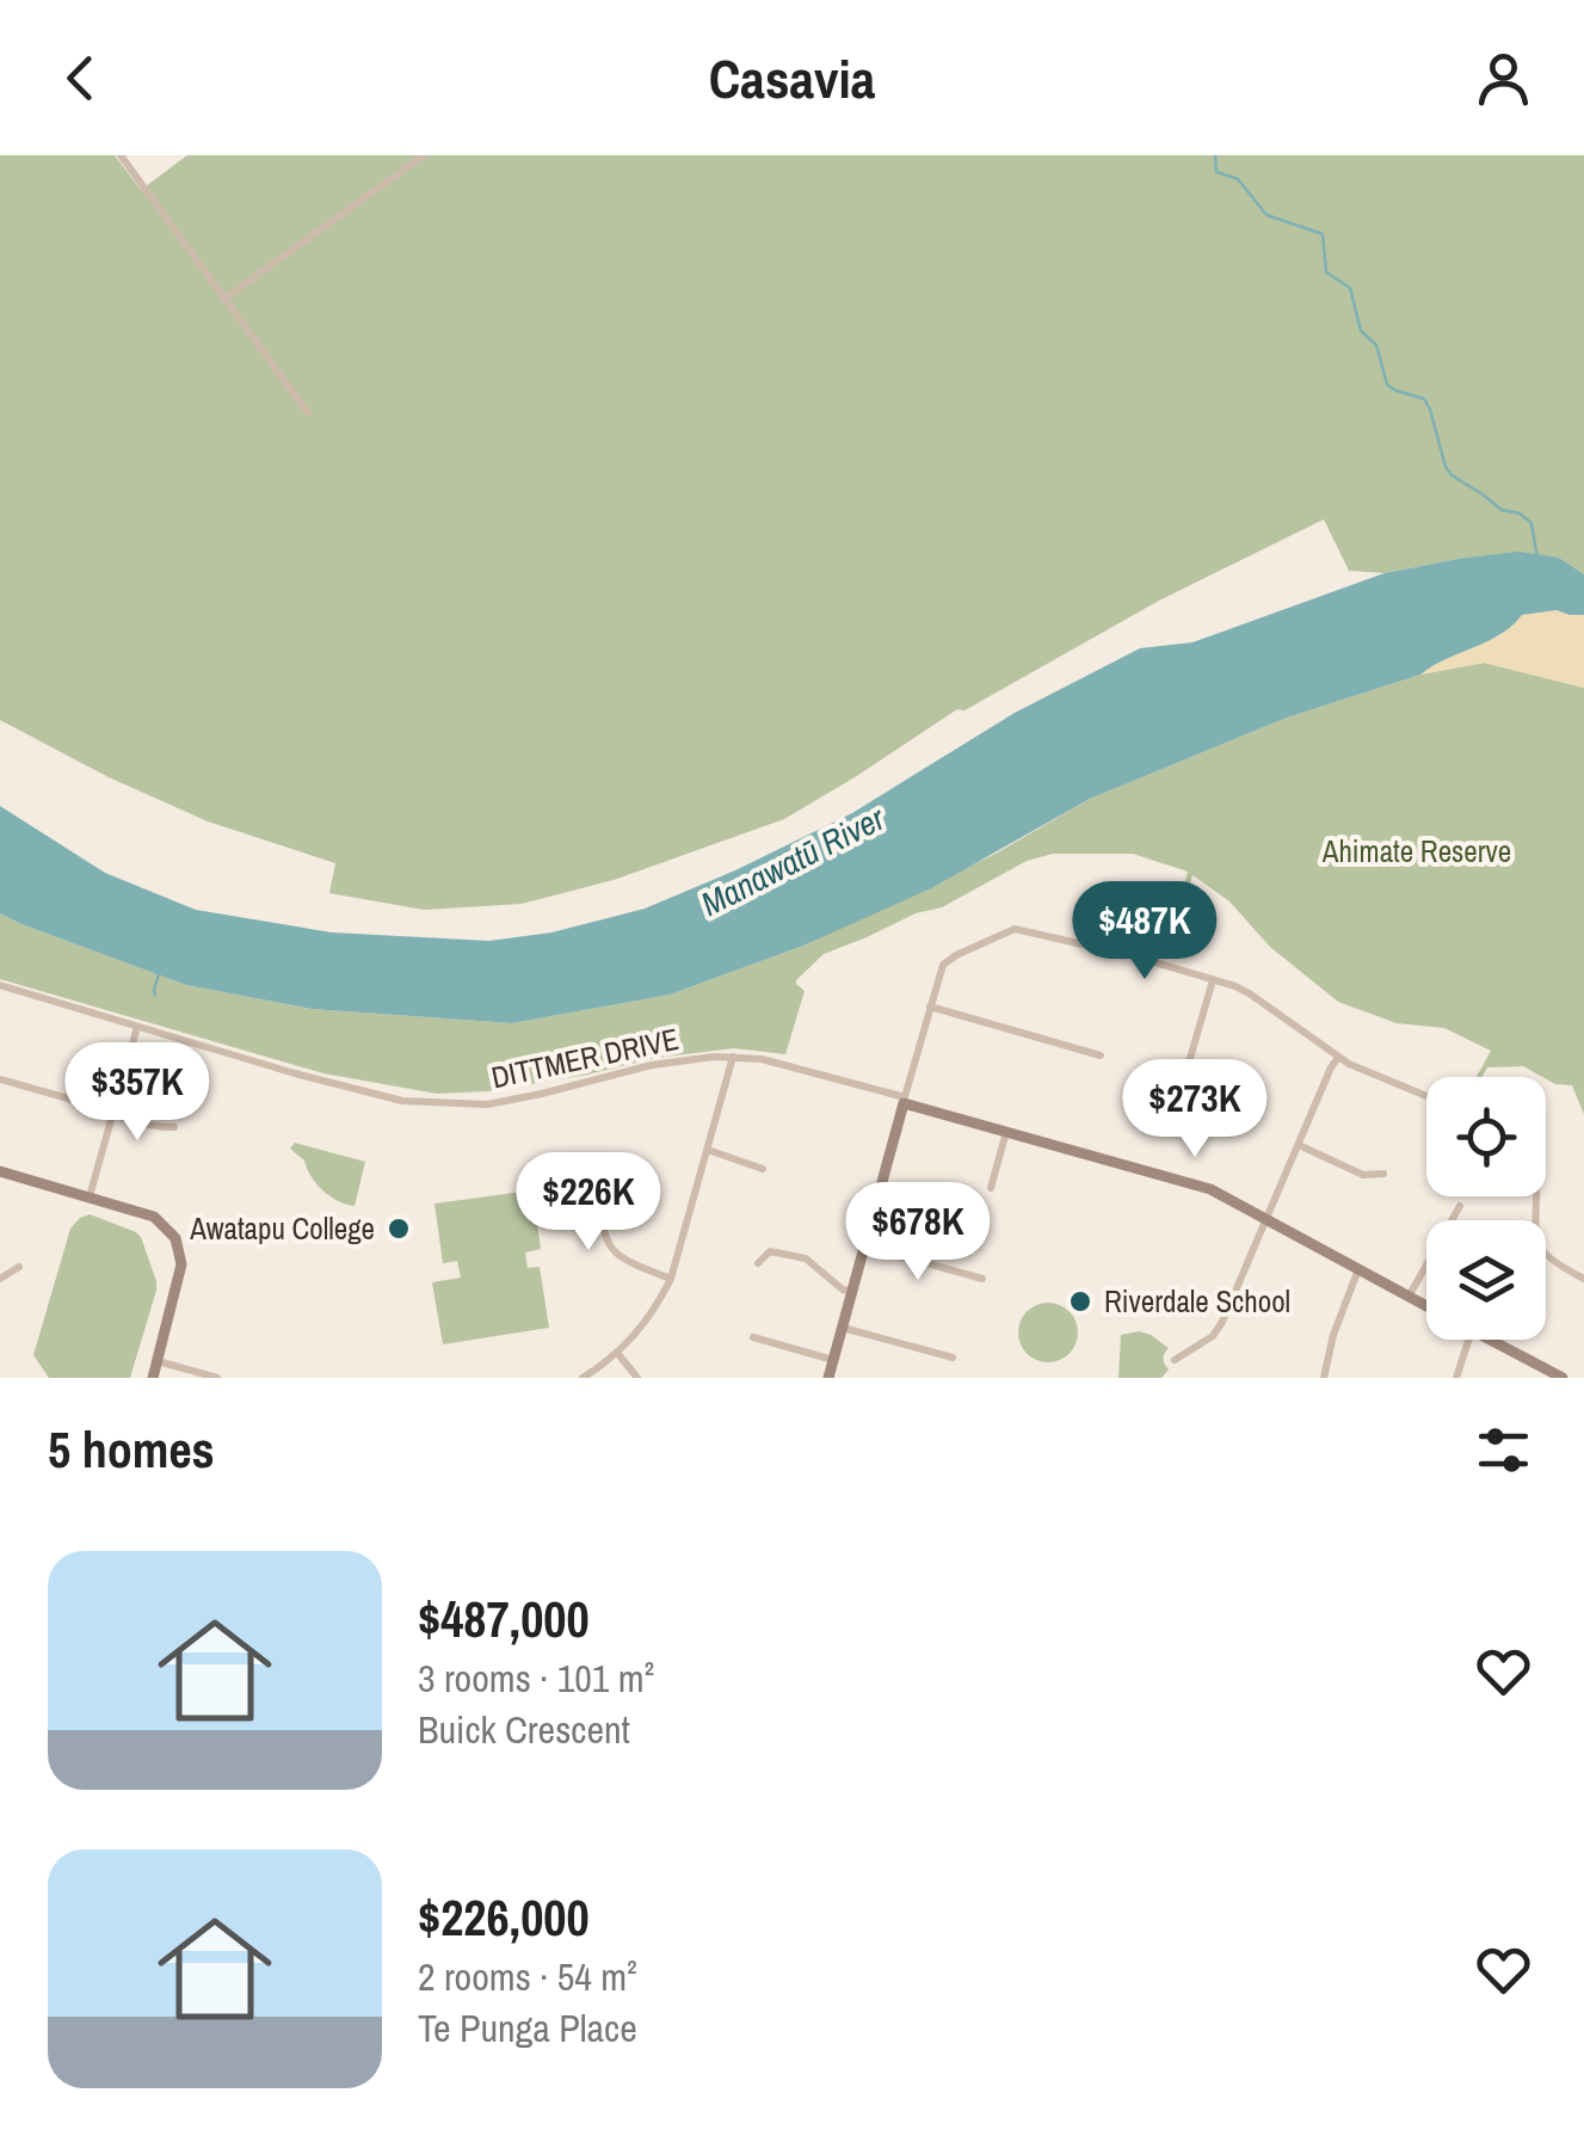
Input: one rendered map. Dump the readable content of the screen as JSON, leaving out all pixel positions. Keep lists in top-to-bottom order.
{
  "streets": {
    "street": ["DITTMER DRIVE"]
  },
  "water": ["Manawatū River"],
  "parks": ["Ahimate Reserve"],
  "places": ["Awatapu College", "Riverdale School"],
  "page": {
    "header": "Casavia",
    "price": [
      "$487K",
      "$357K",
      "$273K",
      "$226K",
      "$678K"
    ],
    "heading": "5 homes",
    "list": [
      {
        "name": "$487,000",
        "note": "3 rooms · 101 m² · Buick Crescent"
      },
      {
        "name": "$226,000",
        "note": "2 rooms · 54 m² · Te Punga Place"
      }
    ]
  }
}
